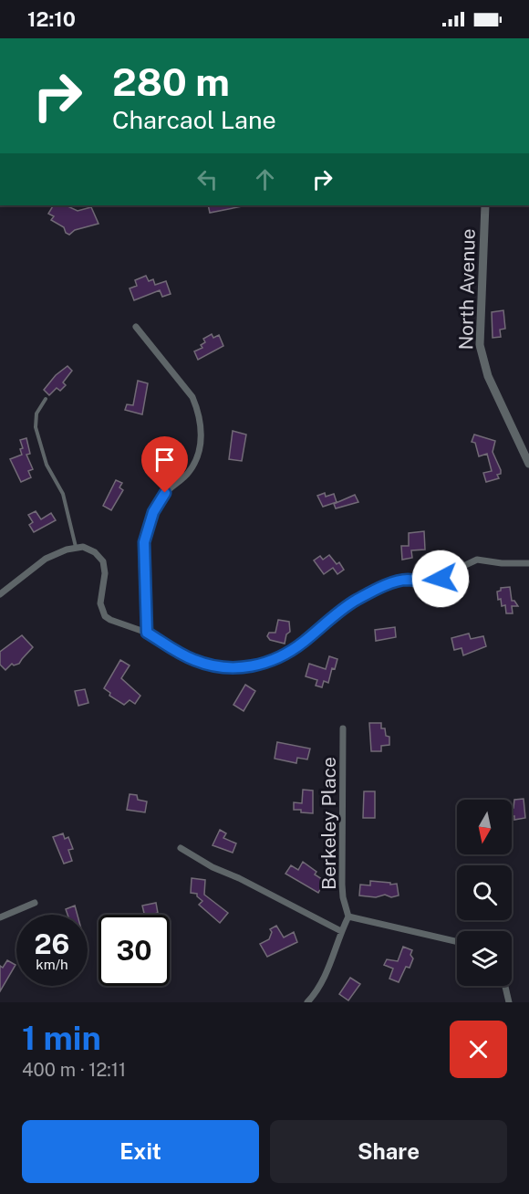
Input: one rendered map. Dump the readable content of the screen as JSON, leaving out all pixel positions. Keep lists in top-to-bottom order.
{
  "streets": {
    "street": ["North Avenue", "Berkeley Place"]
  },
  "north": "bottom",
  "page": {
    "status": "12:10",
    "turn": ["280 m", "Charcaol Lane"],
    "speed": "26 km/h",
    "limit": "30",
    "heading": ["1 min", "400 m · 12:11"],
    "buttons": ["Exit", "Share"]
  }
}
